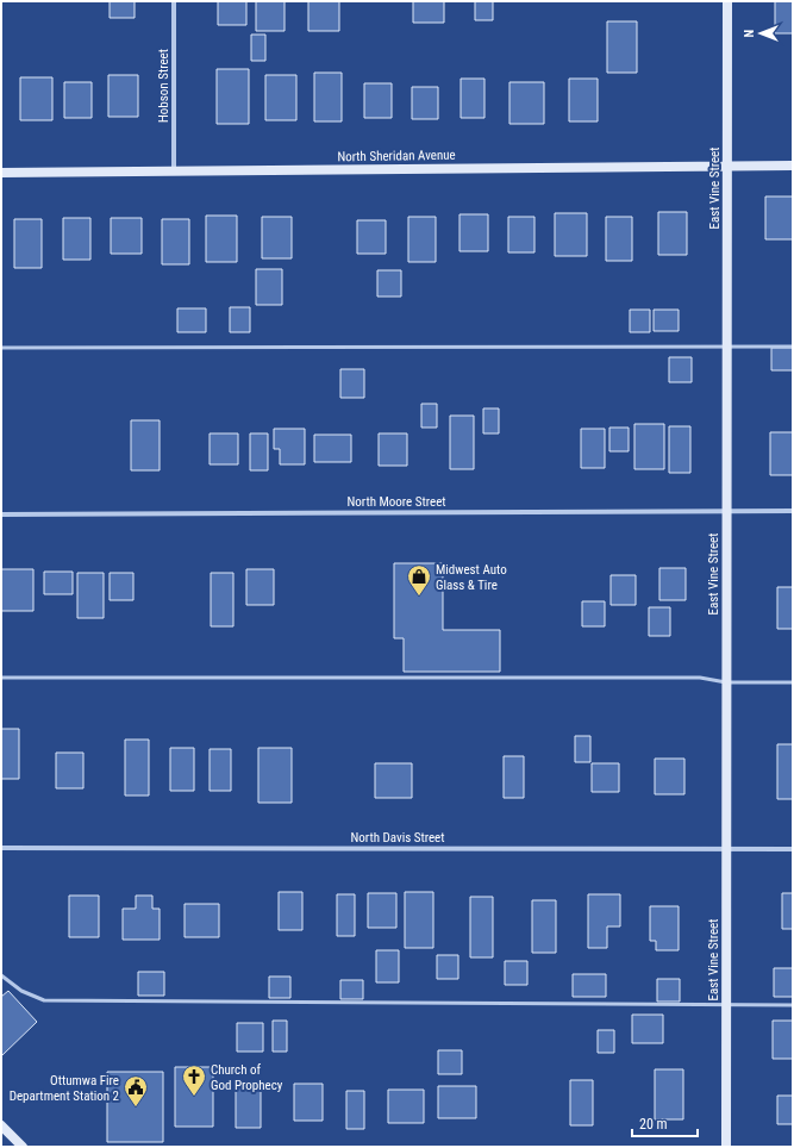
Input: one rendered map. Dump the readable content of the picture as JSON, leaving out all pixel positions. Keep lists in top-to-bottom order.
{
  "streets": {
    "street": [
      "Hobson Street",
      "North Sheridan Avenue",
      "East Vine Street",
      "North Moore Street",
      "North Davis Street"
    ]
  },
  "crossings": [
    ["Hobson Street", "North Sheridan Avenue"],
    ["North Sheridan Avenue", "East Vine Street"],
    ["East Vine Street", "North Moore Street"],
    ["East Vine Street", "North Davis Street"]
  ],
  "places": {
    "shop": ["Midwest Auto Glass & Tire"],
    "church": ["Church of God Prophecy"],
    "public building": ["Ottumwa Fire Department Station 2"]
  },
  "scale_bar": "20 m",
  "north": "left"
}
